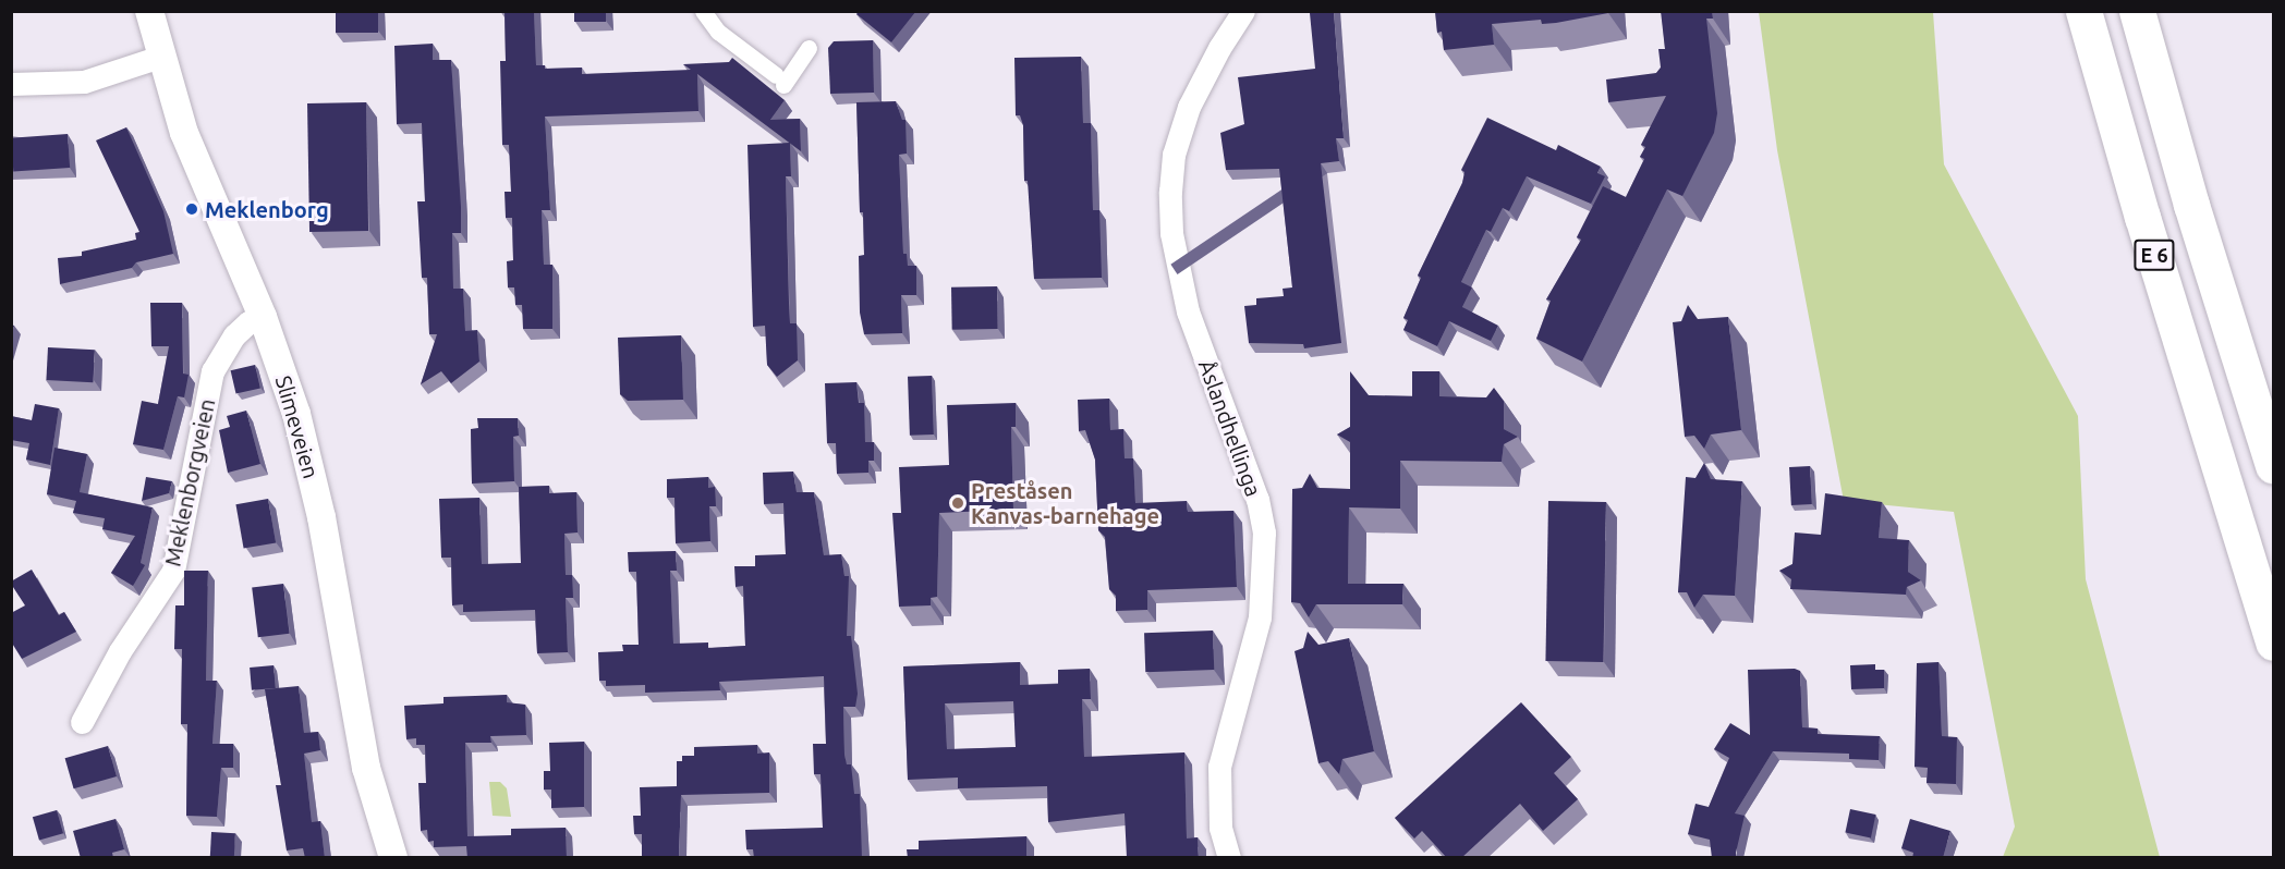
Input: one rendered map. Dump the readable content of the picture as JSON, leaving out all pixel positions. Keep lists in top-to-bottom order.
{
  "streets": {
    "highway": ["E 6"],
    "street": ["Slimeveien", "Åslandhellinga", "Meklenborgveien"]
  },
  "crossings": [
    ["Slimeveien", "Meklenborgveien"]
  ],
  "places": ["Meklenborg", "Preståsen Kanvas-barnehage"]
}
